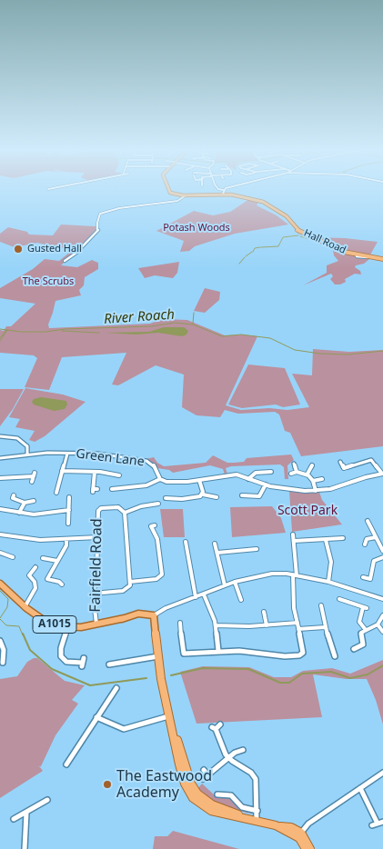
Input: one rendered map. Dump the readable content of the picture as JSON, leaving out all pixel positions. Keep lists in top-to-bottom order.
{
  "streets": {
    "main road": ["Hall Road", "A1015"],
    "street": ["Green Lane", "Fairfield Road"]
  },
  "crossings": [
    ["Fairfield Road", "A1015"]
  ],
  "water": ["River Roach"],
  "parks": ["Potash Woods", "The Scrubs", "Scott Park"],
  "places": ["Gusted Hall", "The Eastwood Academy"]
}
